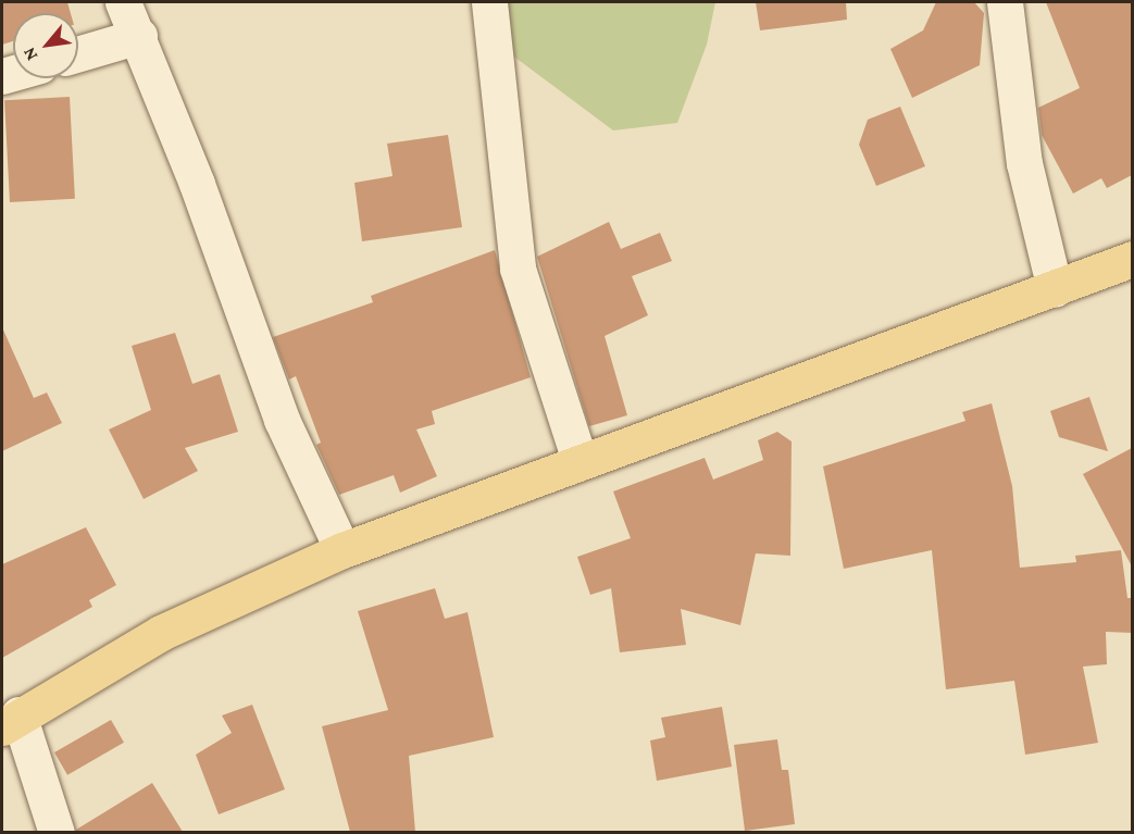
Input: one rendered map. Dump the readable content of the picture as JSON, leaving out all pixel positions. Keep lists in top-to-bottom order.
{
  "north": "bottom left"
}
